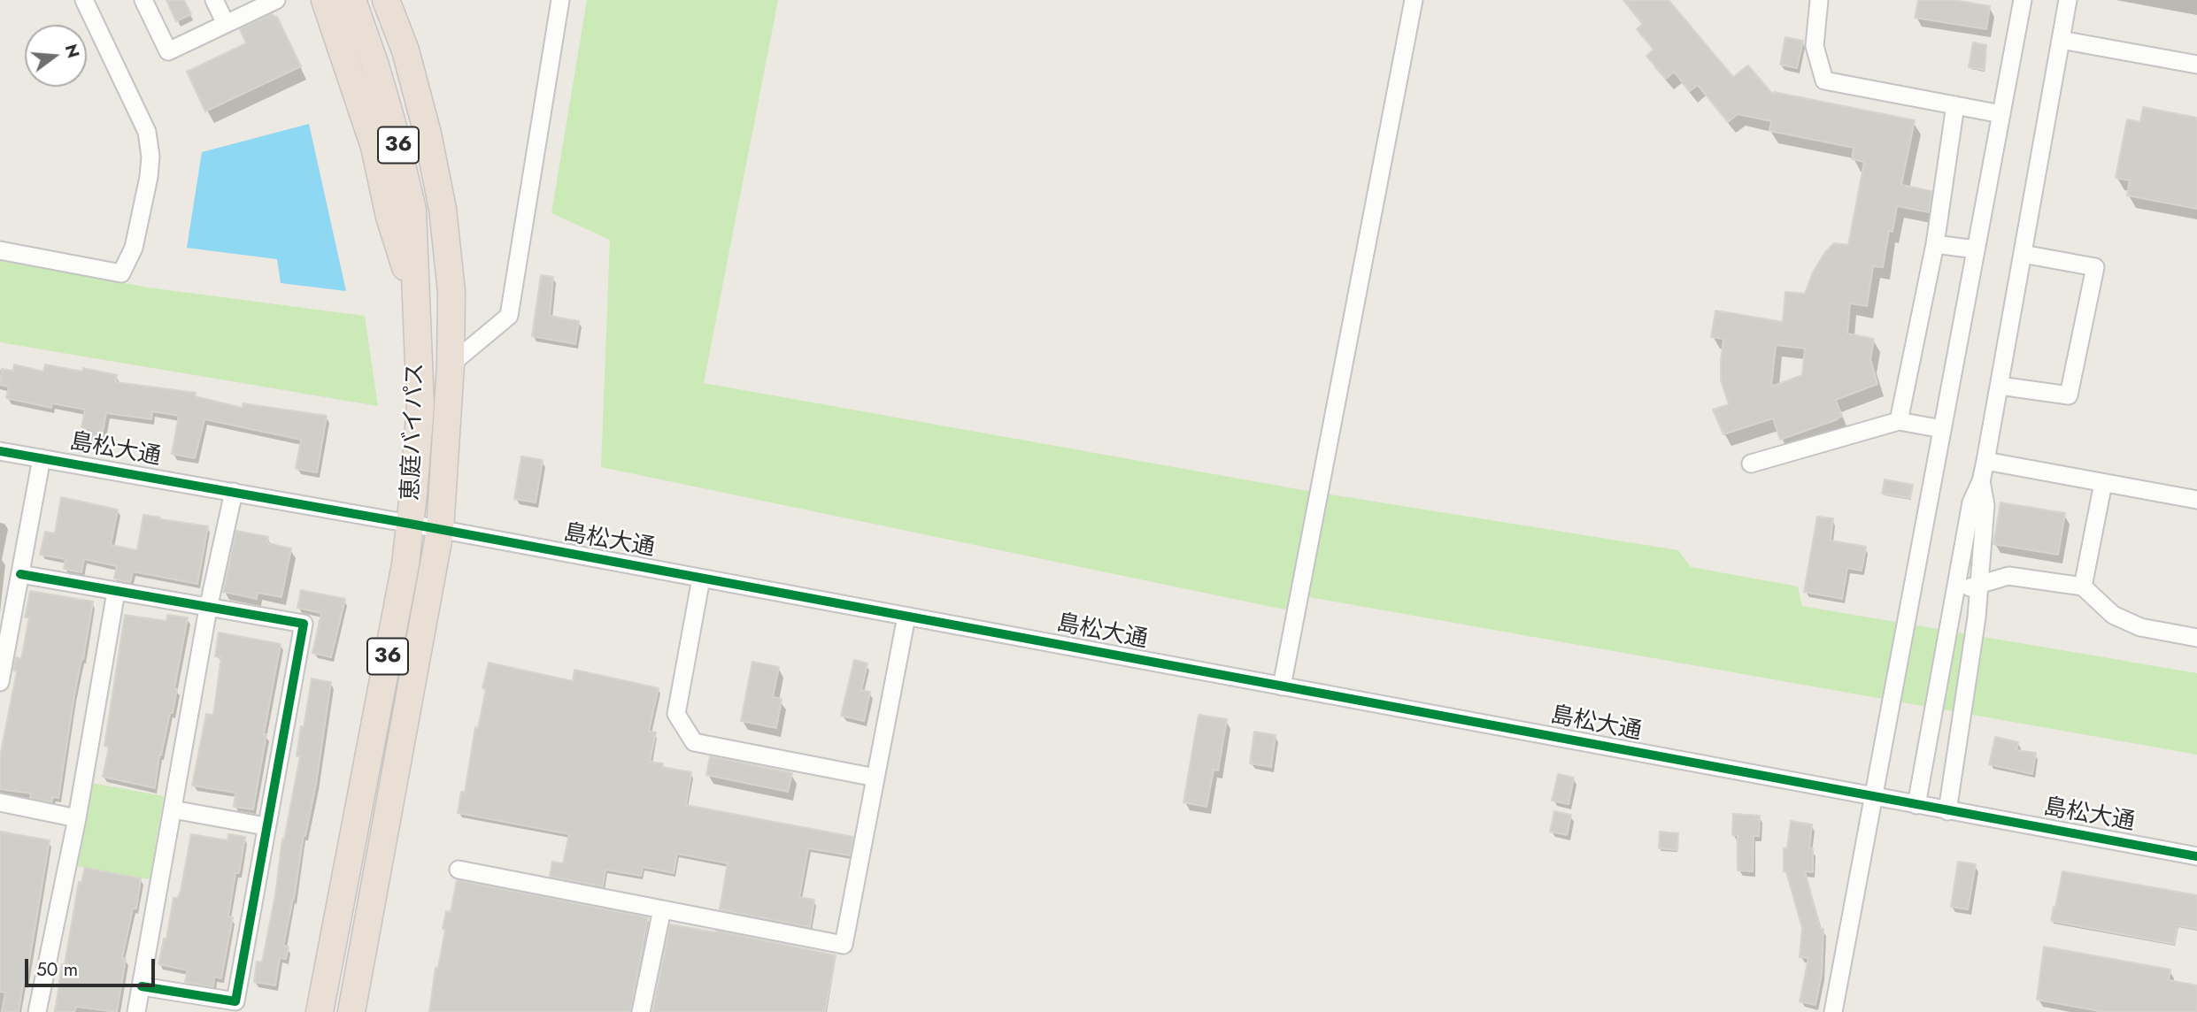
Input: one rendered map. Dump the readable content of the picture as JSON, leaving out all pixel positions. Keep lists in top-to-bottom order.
{
  "streets": {
    "highway": ["36", "恵庭バイパス"],
    "street": ["島松大通"]
  },
  "crossings": [
    ["恵庭バイパス", "島松大通"]
  ],
  "scale_bar": "50 m",
  "north": "right"
}
